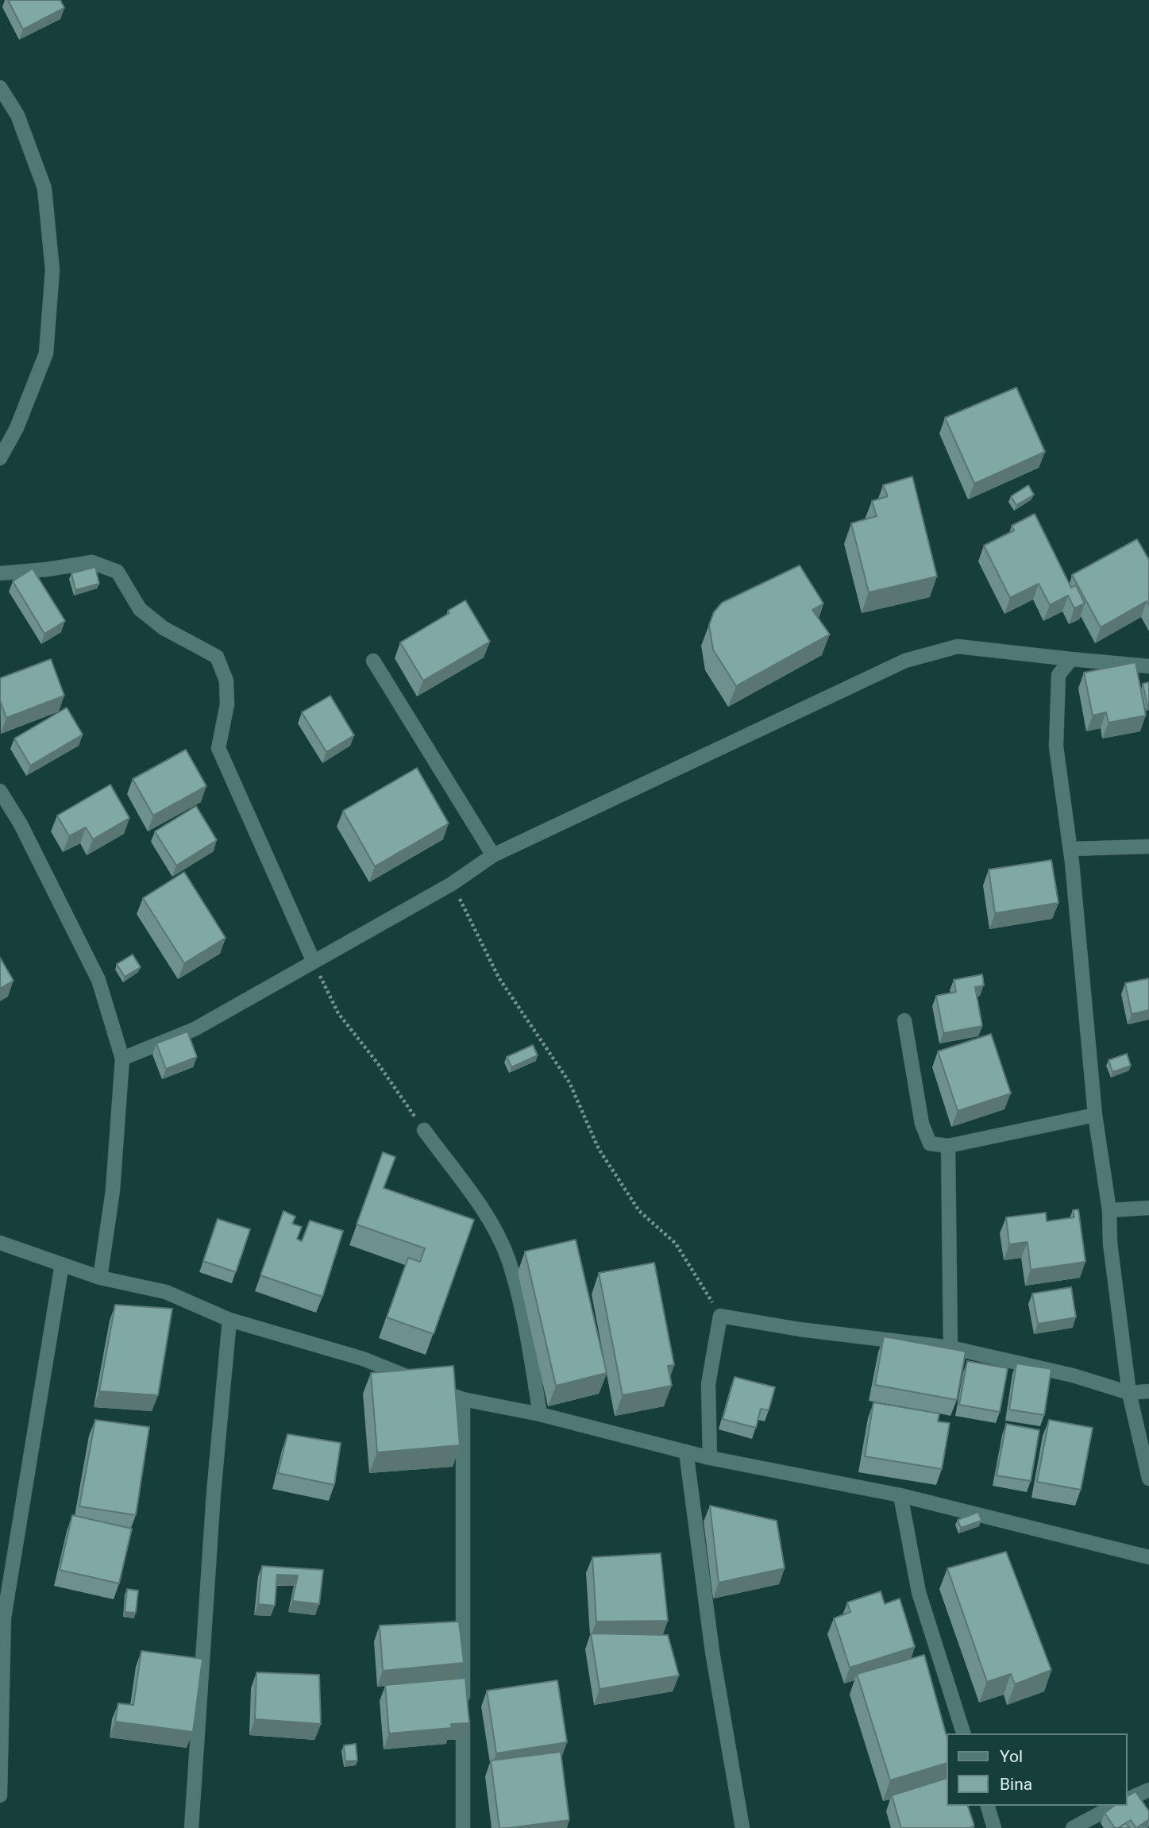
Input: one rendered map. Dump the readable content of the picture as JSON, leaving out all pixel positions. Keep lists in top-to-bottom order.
{
  "legend": ["Yol", "Bina"]
}
